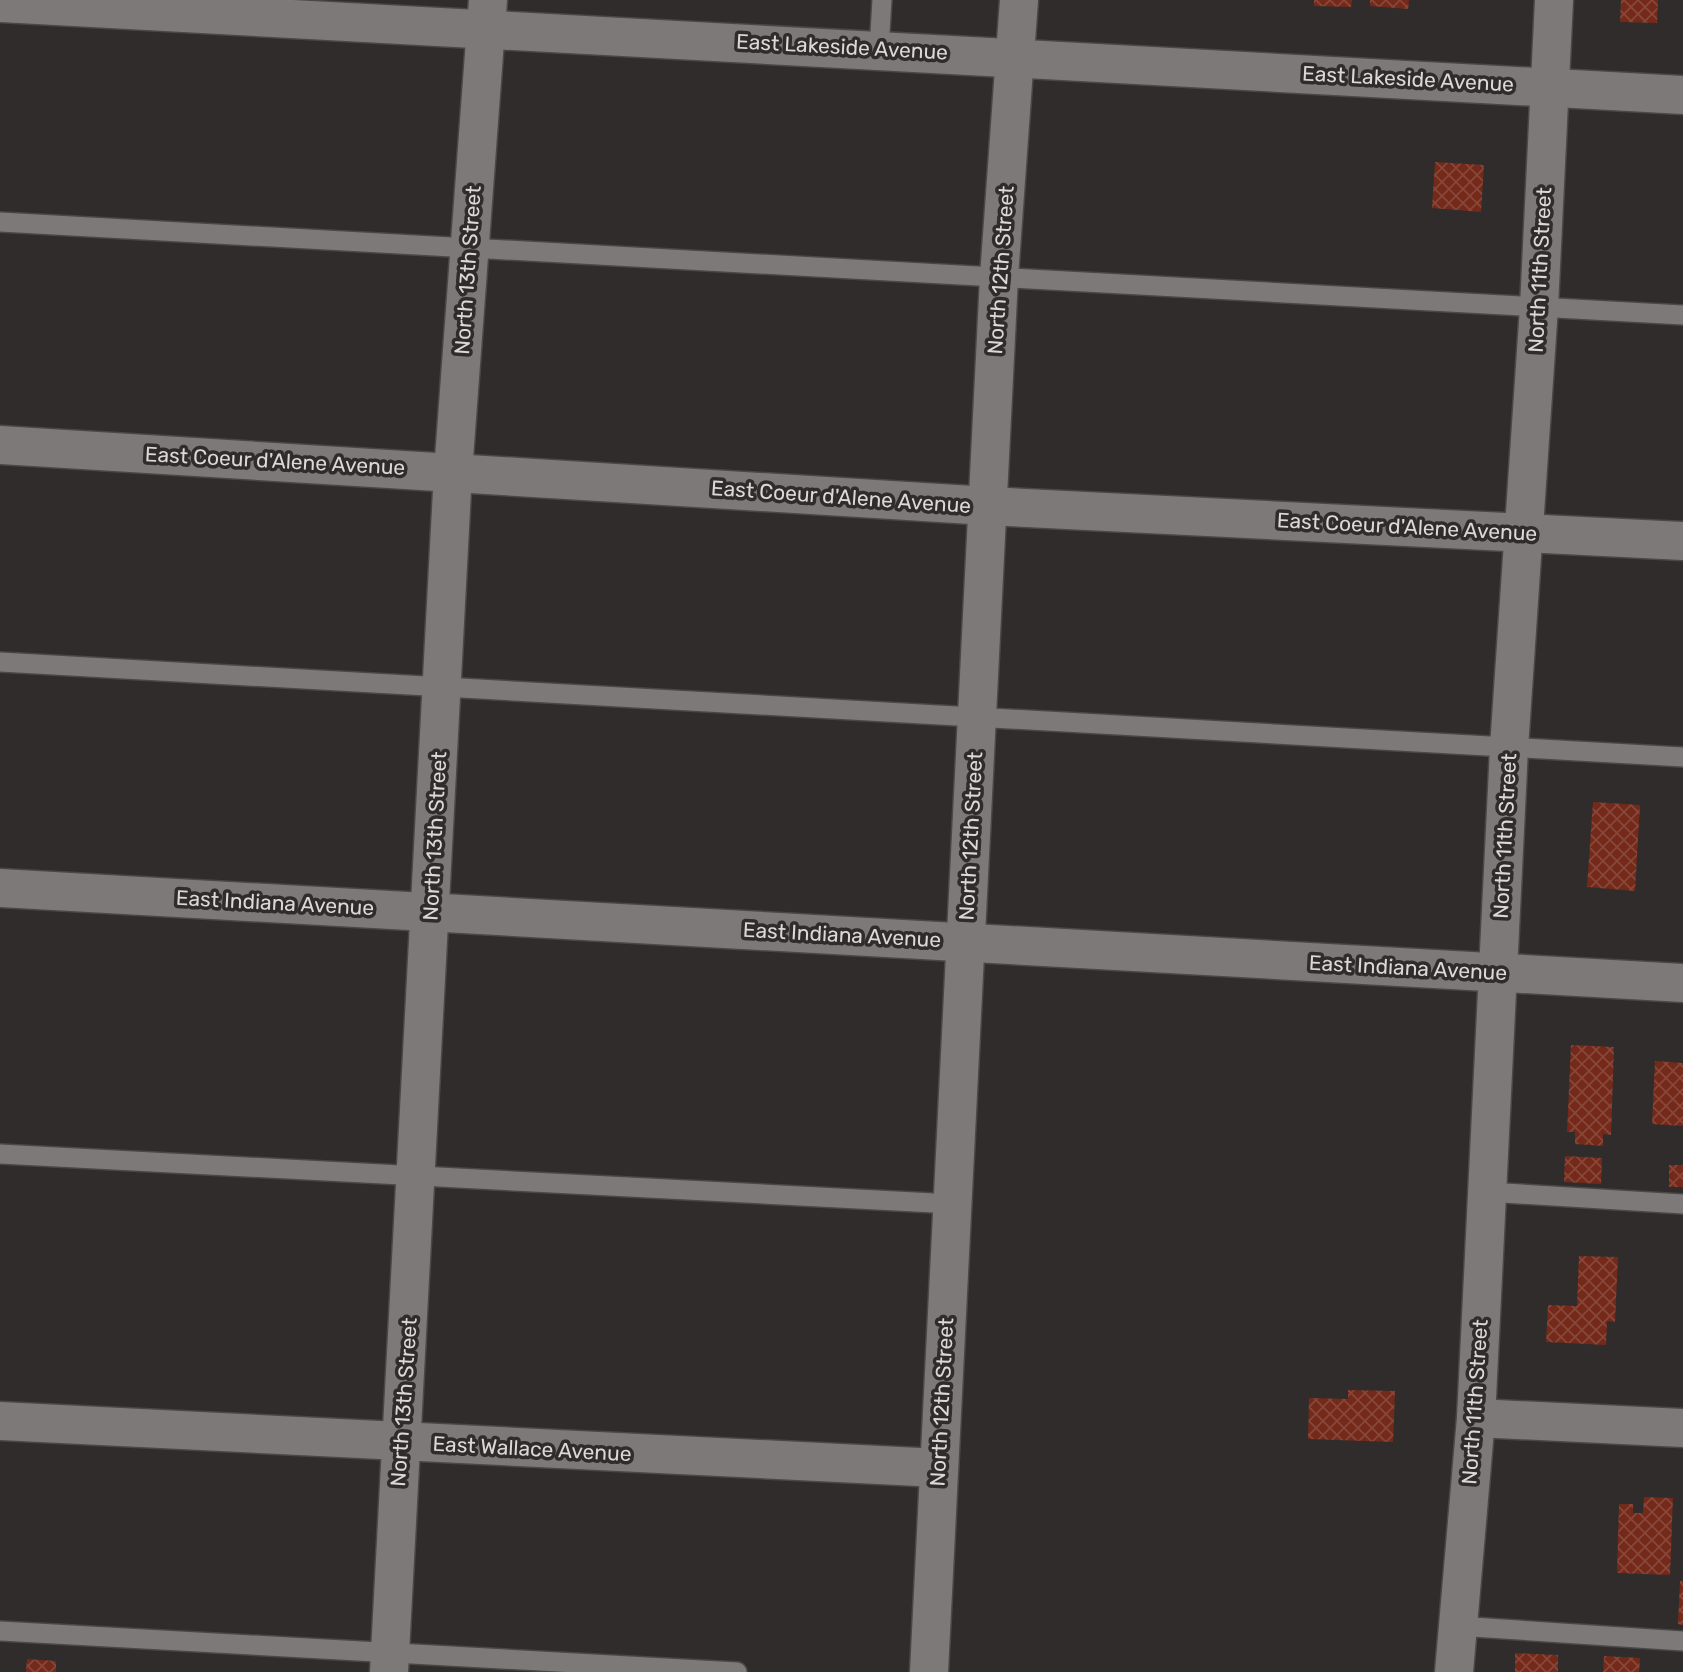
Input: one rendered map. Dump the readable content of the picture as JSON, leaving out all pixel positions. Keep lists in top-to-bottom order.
{
  "streets": {
    "street": [
      "East Lakeside Avenue",
      "North 13th Street",
      "North 12th Street",
      "North 11th Street",
      "East Coeur d'Alene Avenue",
      "East Indiana Avenue",
      "East Wallace Avenue"
    ]
  },
  "crossings": [
    ["East Lakeside Avenue", "North 13th Street"],
    ["East Lakeside Avenue", "North 12th Street"],
    ["East Lakeside Avenue", "North 11th Street"],
    ["North 13th Street", "East Coeur d'Alene Avenue"],
    ["North 13th Street", "East Indiana Avenue"],
    ["North 13th Street", "East Wallace Avenue"],
    ["North 12th Street", "East Coeur d'Alene Avenue"],
    ["North 12th Street", "East Indiana Avenue"],
    ["North 12th Street", "East Wallace Avenue"],
    ["North 11th Street", "East Coeur d'Alene Avenue"],
    ["North 11th Street", "East Indiana Avenue"]
  ]
}
